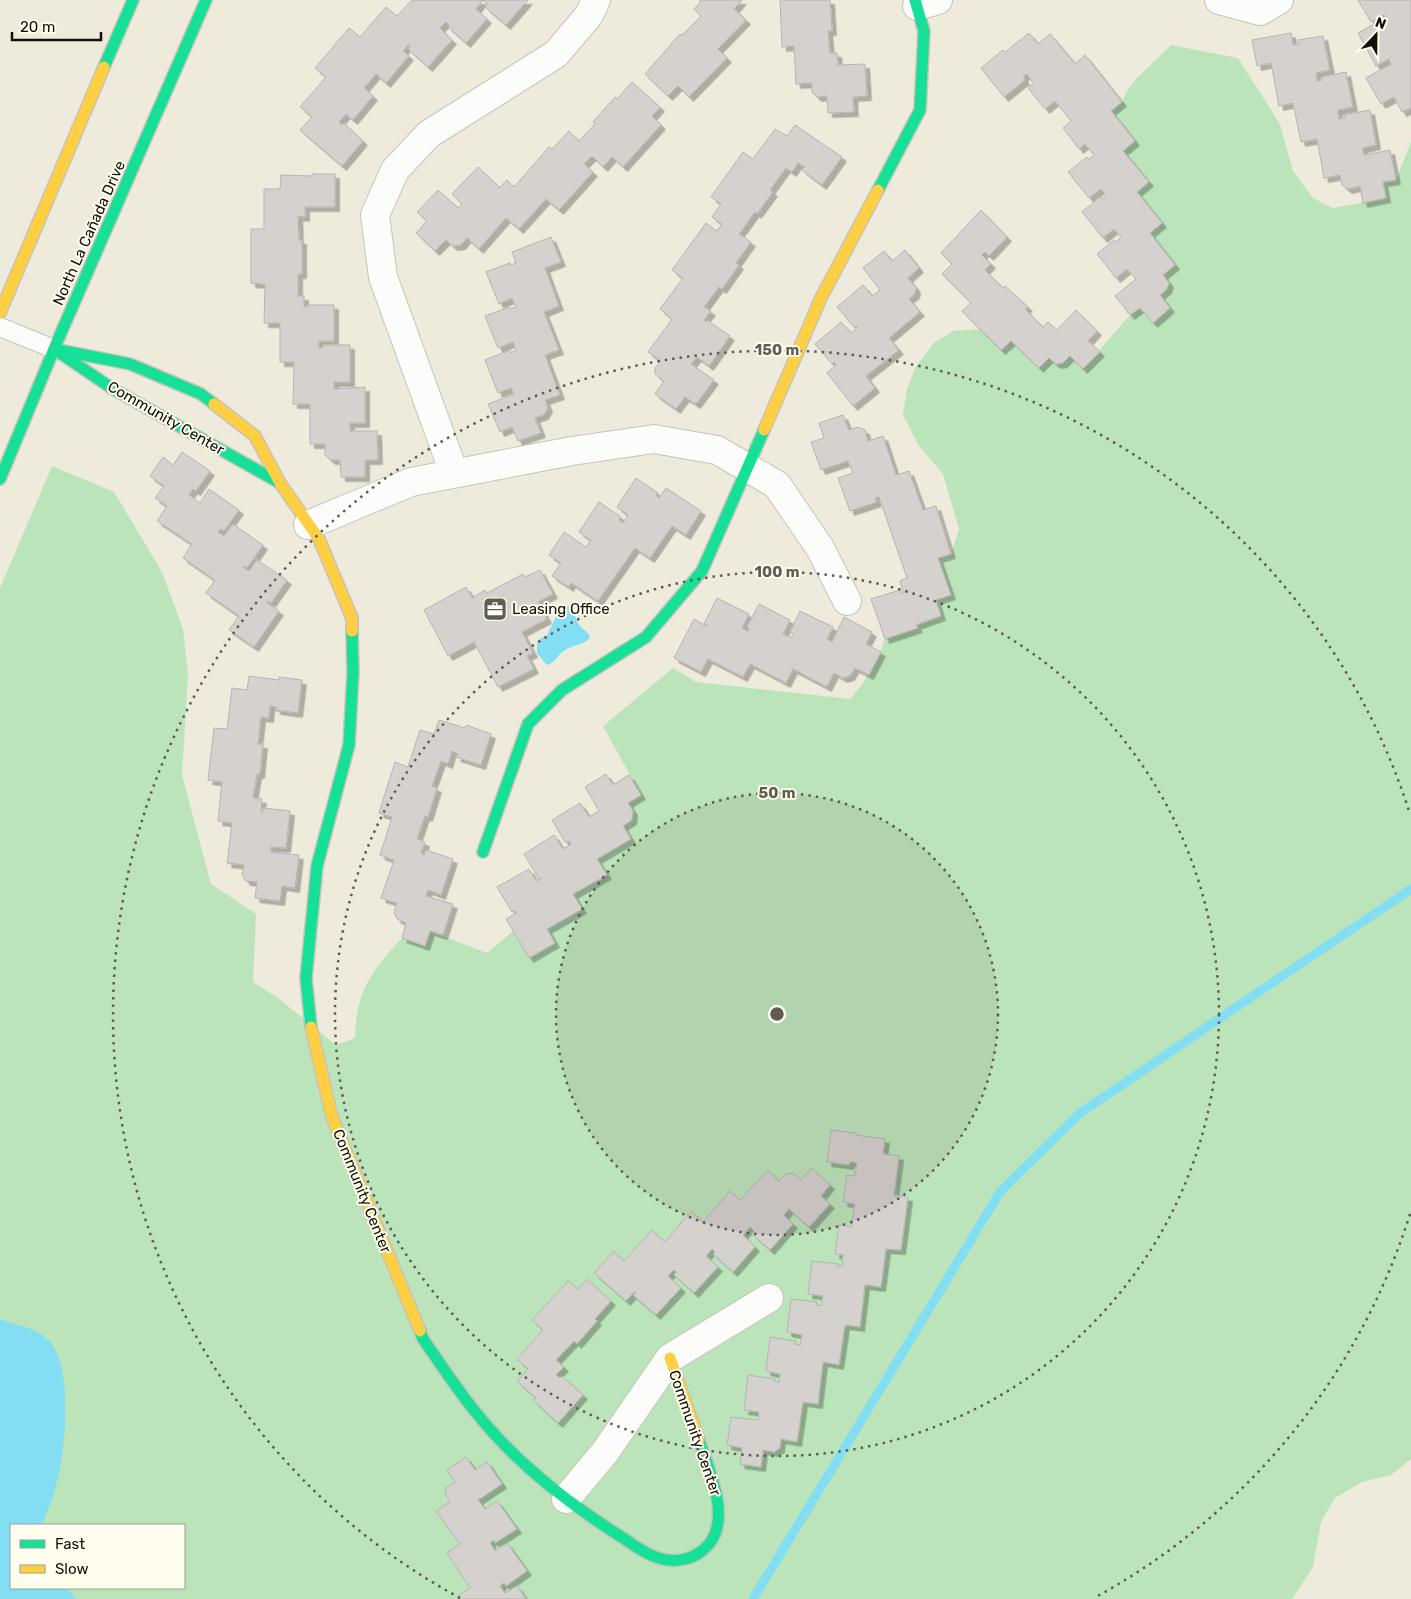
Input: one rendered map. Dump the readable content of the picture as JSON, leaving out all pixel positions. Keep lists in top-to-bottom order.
{
  "streets": {
    "street": ["North La Cañada Drive", "Community Center"]
  },
  "crossings": [
    ["North La Cañada Drive", "Community Center"]
  ],
  "places": {
    "office": ["Leasing Office"]
  },
  "legend": ["Fast", "Slow"],
  "scale_bar": "20 m",
  "north": "top",
  "rings": ["150 m", "100 m", "50 m"]
}
